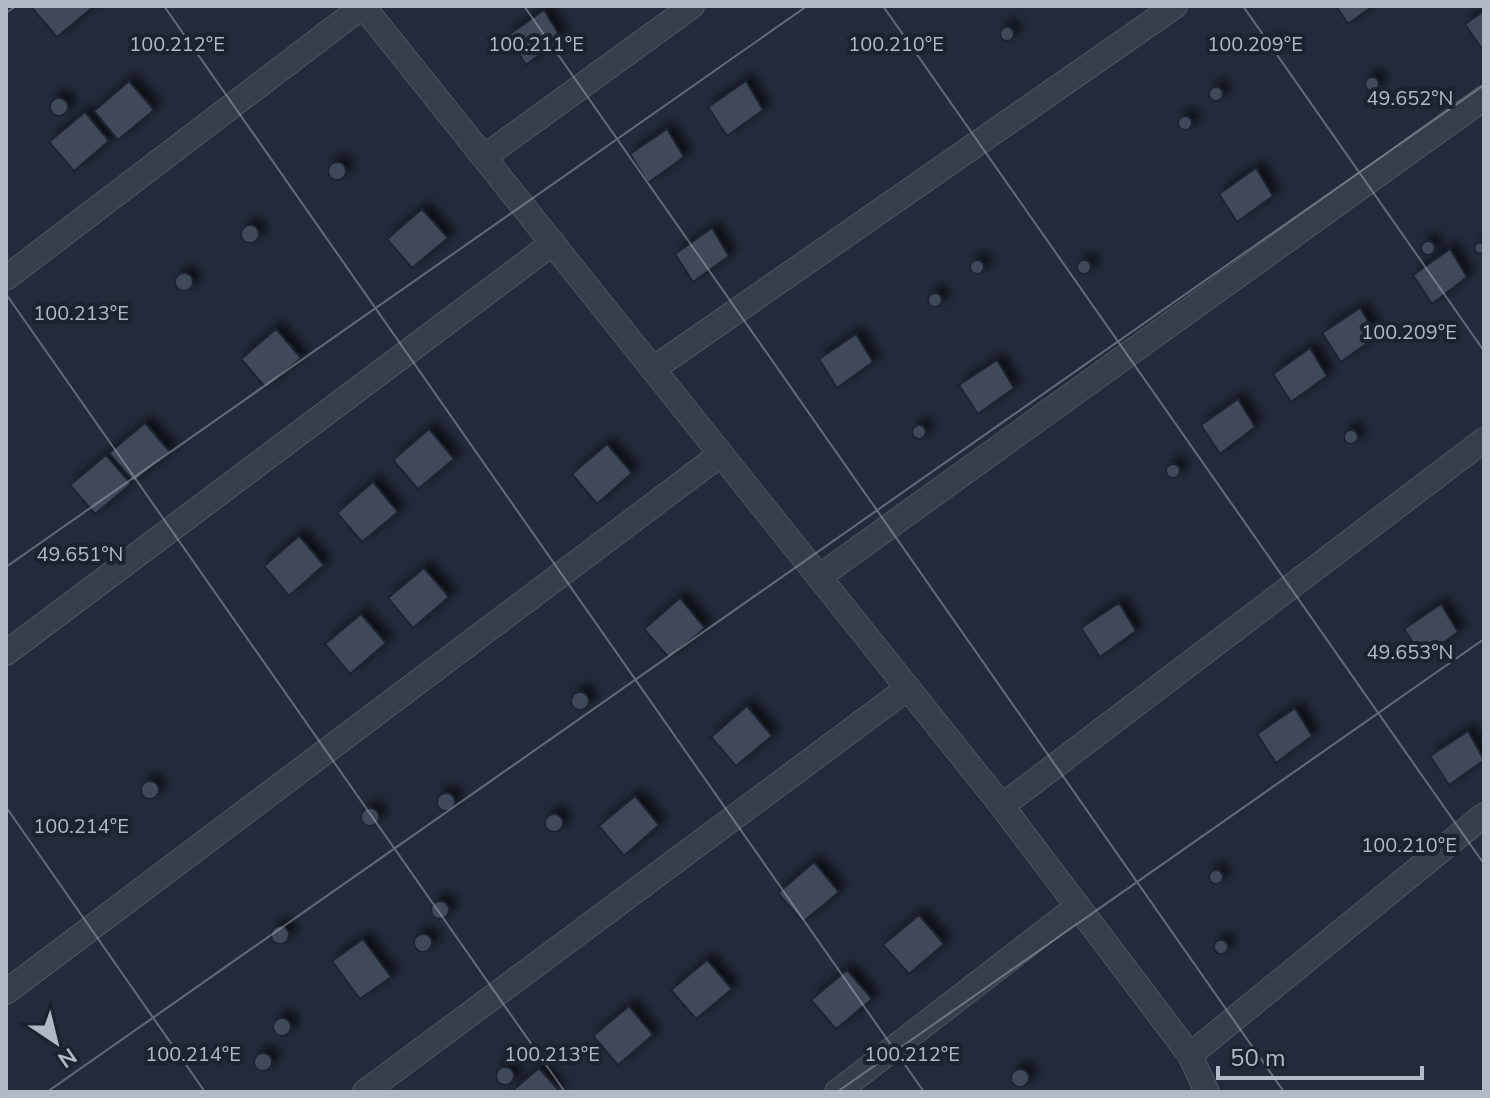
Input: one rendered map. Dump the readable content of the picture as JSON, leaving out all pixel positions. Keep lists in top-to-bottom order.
{
  "scale_bar": "50 m",
  "north": "bottom right",
  "coordinates": [
    "100.212°E",
    "100.211°E",
    "100.210°E",
    "100.209°E",
    "49.652°N",
    "100.213°E",
    "49.651°N",
    "49.653°N",
    "100.214°E"
  ]
}
